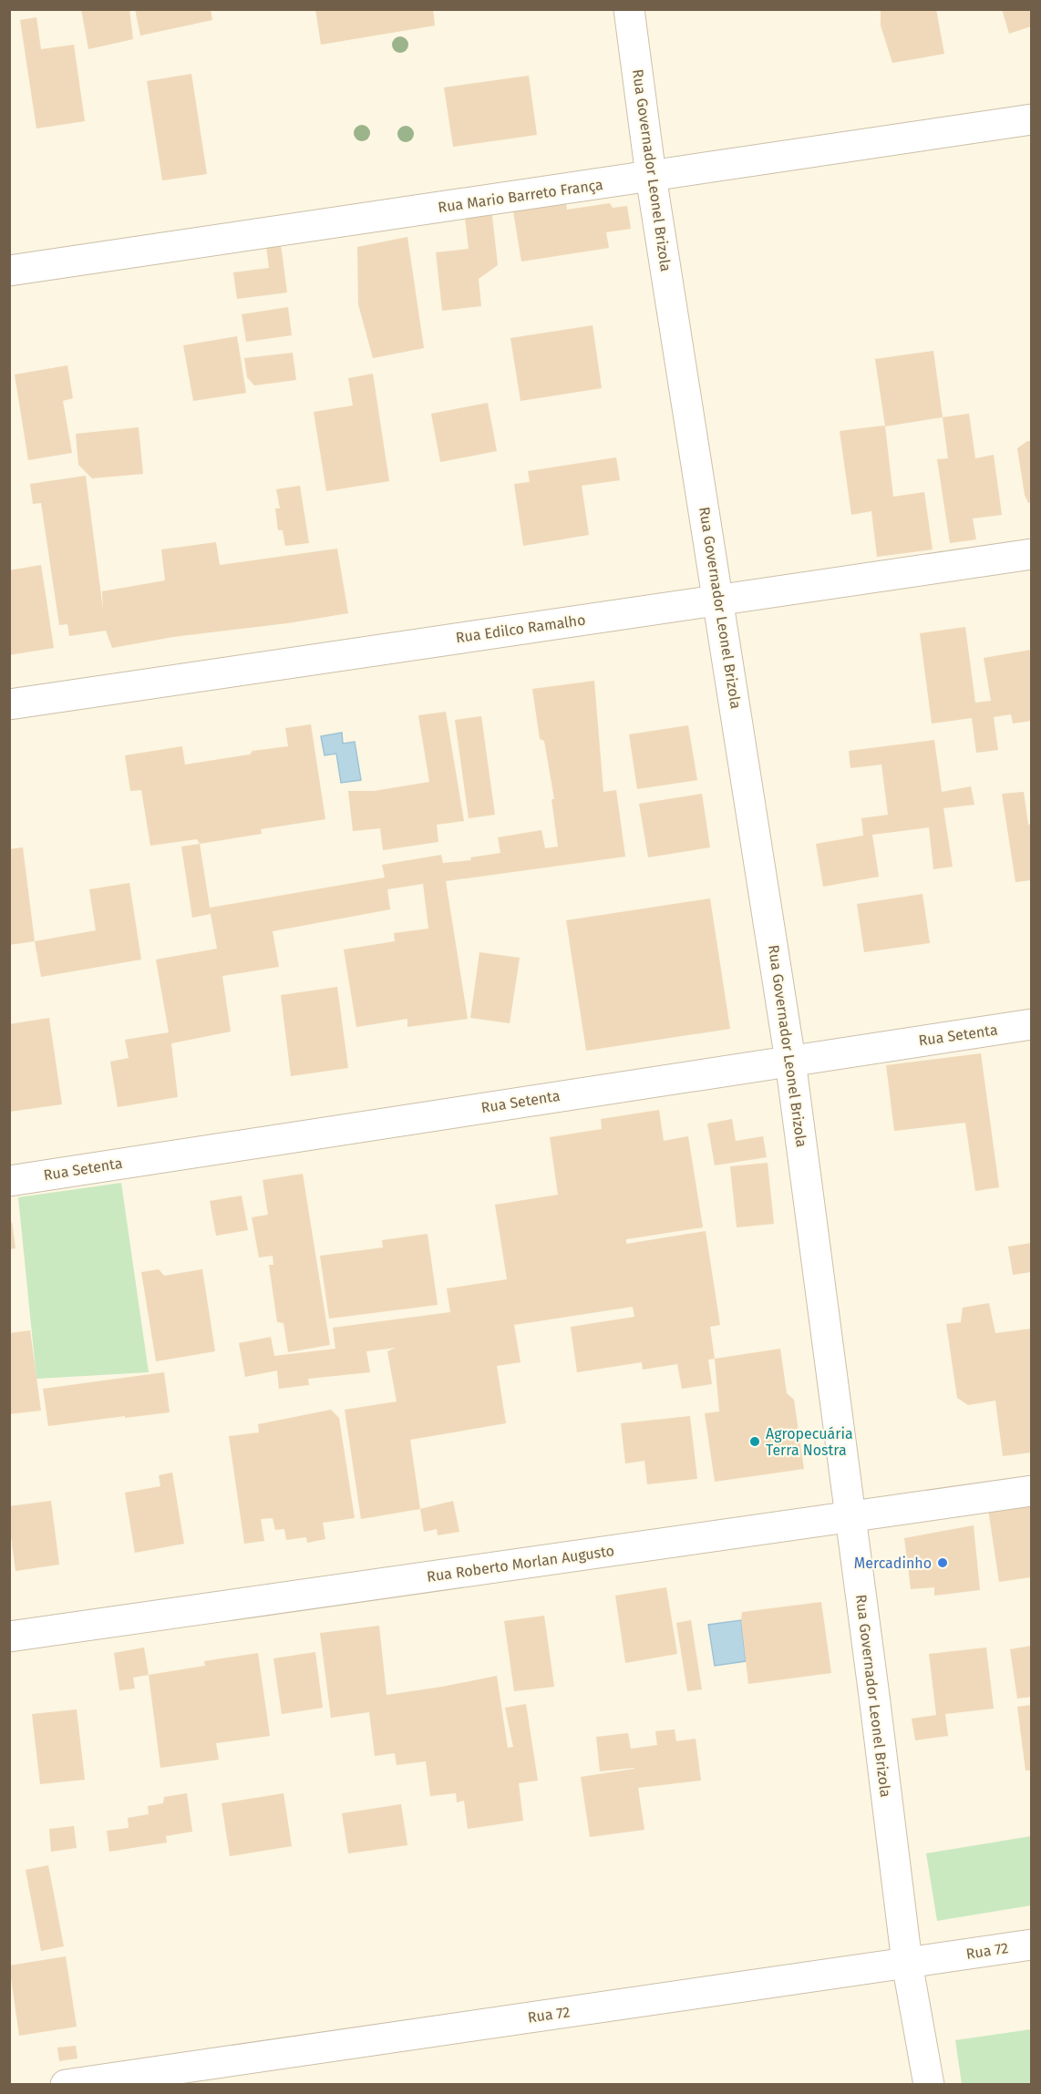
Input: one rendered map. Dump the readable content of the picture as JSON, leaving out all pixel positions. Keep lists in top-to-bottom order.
{
  "streets": {
    "street": [
      "Rua Governador Leonel Brizola",
      "Rua Mario Barreto França",
      "Rua Edilco Ramalho",
      "Rua Setenta",
      "Rua Roberto Morlan Augusto",
      "Rua 72"
    ]
  },
  "crossings": [
    ["Rua Governador Leonel Brizola", "Rua Mario Barreto França"],
    ["Rua Governador Leonel Brizola", "Rua Edilco Ramalho"],
    ["Rua Governador Leonel Brizola", "Rua Setenta"],
    ["Rua Governador Leonel Brizola", "Rua Roberto Morlan Augusto"],
    ["Rua Governador Leonel Brizola", "Rua 72"]
  ],
  "places": ["Agropecuária Terra Nostra", "Mercadinho"]
}
